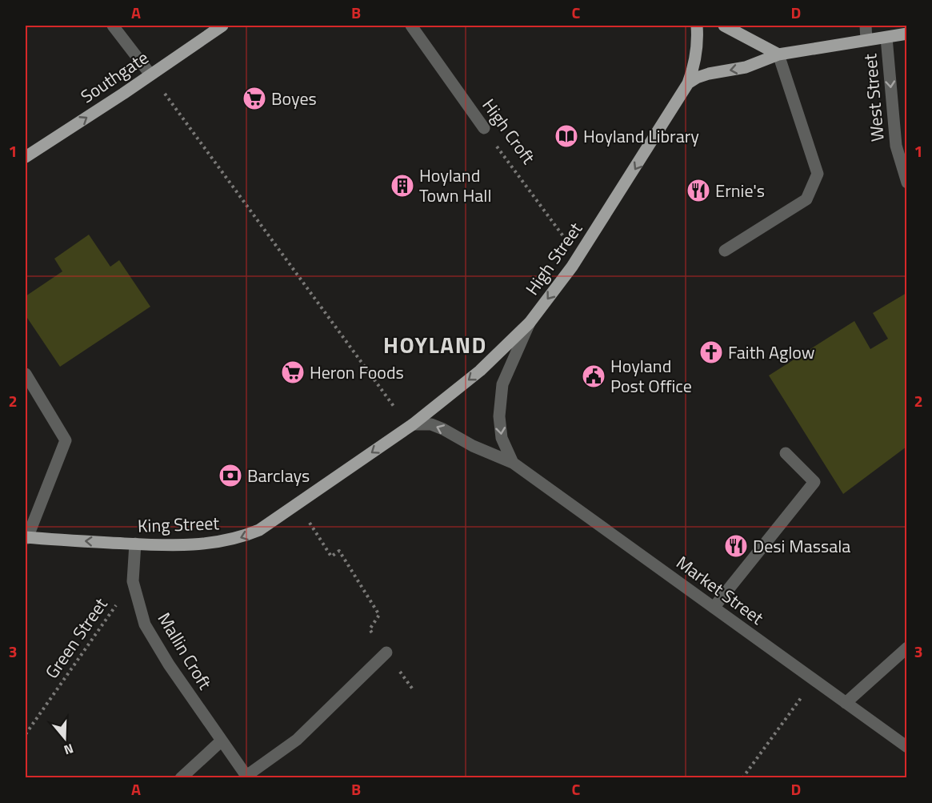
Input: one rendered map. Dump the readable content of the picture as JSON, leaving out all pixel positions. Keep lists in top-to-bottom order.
{
  "streets": {
    "main road": [
      "Southgate",
      "West Street",
      "High Street",
      "King Street"
    ],
    "street": ["High Croft", "Market Street", "Mallin Croft"],
    "path": ["Green Street"]
  },
  "crossings": [
    ["West Street", "High Street"],
    ["High Croft", "High Street"],
    ["High Street", "King Street"],
    ["High Street", "Market Street"],
    ["King Street", "Market Street"],
    ["King Street", "Mallin Croft"],
    ["Green Street", "Mallin Croft"]
  ],
  "one_way": ["Southgate", "High Street", "King Street"],
  "districts": ["HOYLAND"],
  "places": {
    "supermarket": ["Boyes", "Heron Foods"],
    "library": ["Hoyland Library"],
    "building": ["Hoyland Town Hall"],
    "restaurant": ["Ernie's", "Desi Massala"],
    "church": ["Faith Aglow"],
    "public building": ["Hoyland Post Office"],
    "bank": ["Barclays"]
  },
  "north": "bottom",
  "grid": {
    "columns": [
      "A",
      "B",
      "C",
      "D"
    ],
    "rows": ["1", "2", "3"]
  }
}
